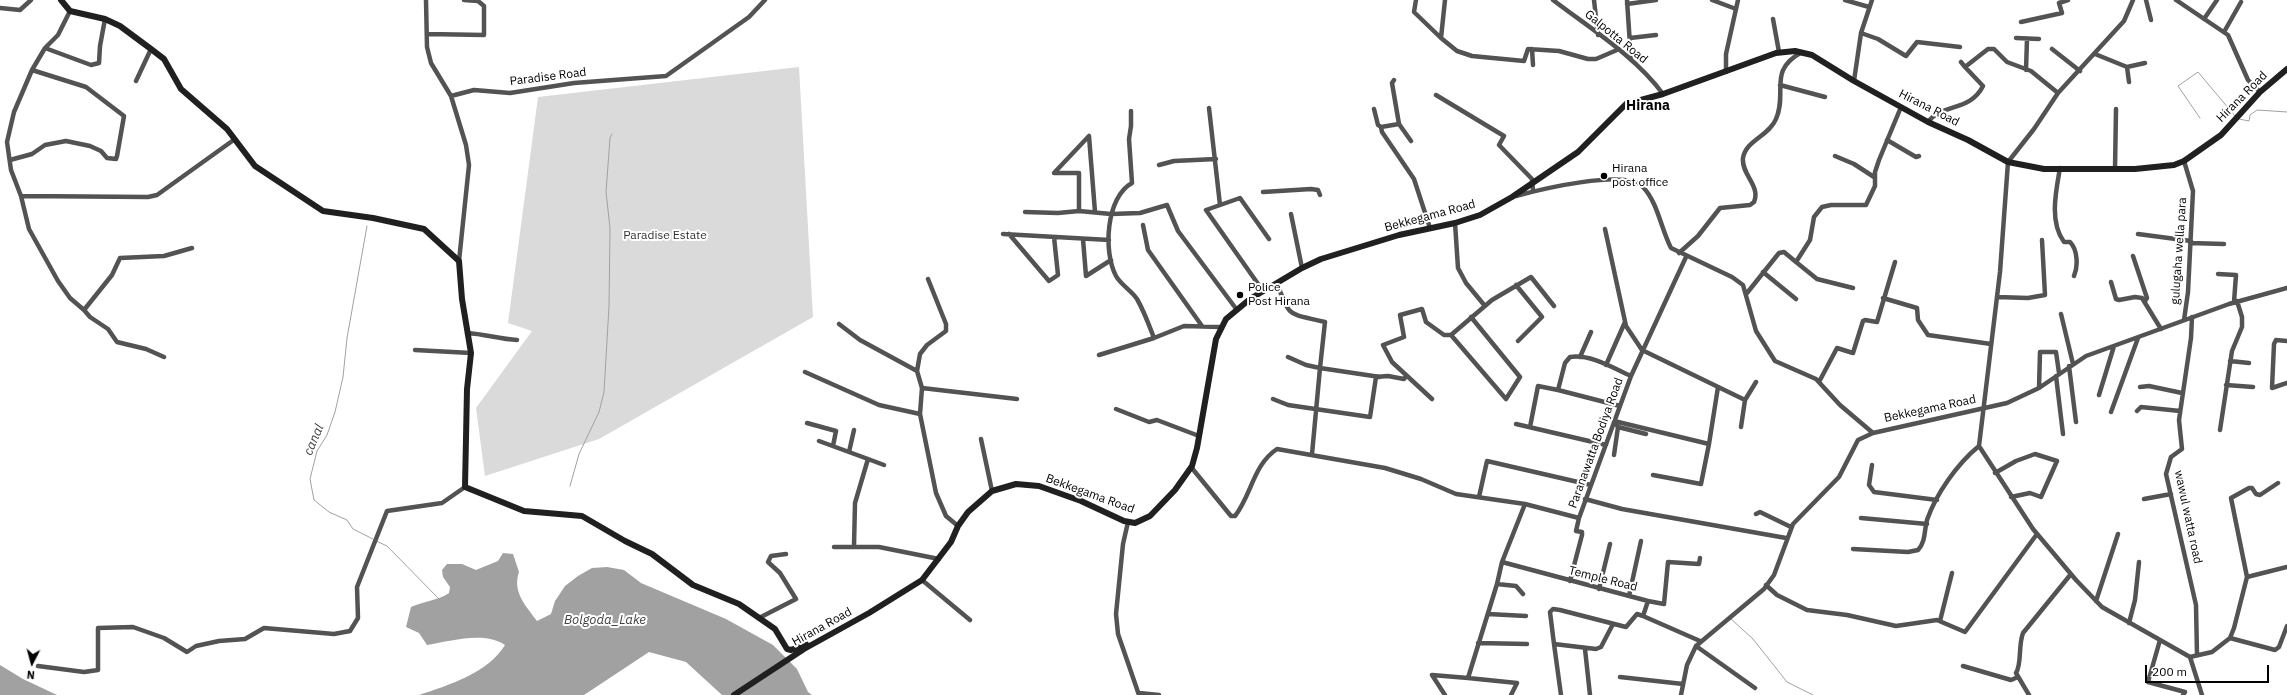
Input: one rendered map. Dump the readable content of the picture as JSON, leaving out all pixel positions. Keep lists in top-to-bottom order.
{
  "streets": {
    "street": [
      "Galpotta Road",
      "Paradise Road",
      "Hirana Road",
      "Bekkegama Road",
      "gulugaha wella para",
      "Paranawatta Bodiya Road",
      "wawul watta road",
      "Temple Road"
    ]
  },
  "crossings": [
    ["Hirana Road", "Bekkegama Road"],
    ["Hirana Road", "gulugaha wella para"],
    ["Bekkegama Road", "gulugaha wella para"],
    ["Bekkegama Road", "Paranawatta Bodiya Road"],
    ["Bekkegama Road", "wawul watta road"]
  ],
  "districts": ["Hirana"],
  "water": ["canal", "Bolgoda_Lake"],
  "parks": ["Paradise Estate"],
  "places": ["Hirana post office", "Police Post Hirana"],
  "scale_bar": "200 m",
  "north": "bottom"
}
